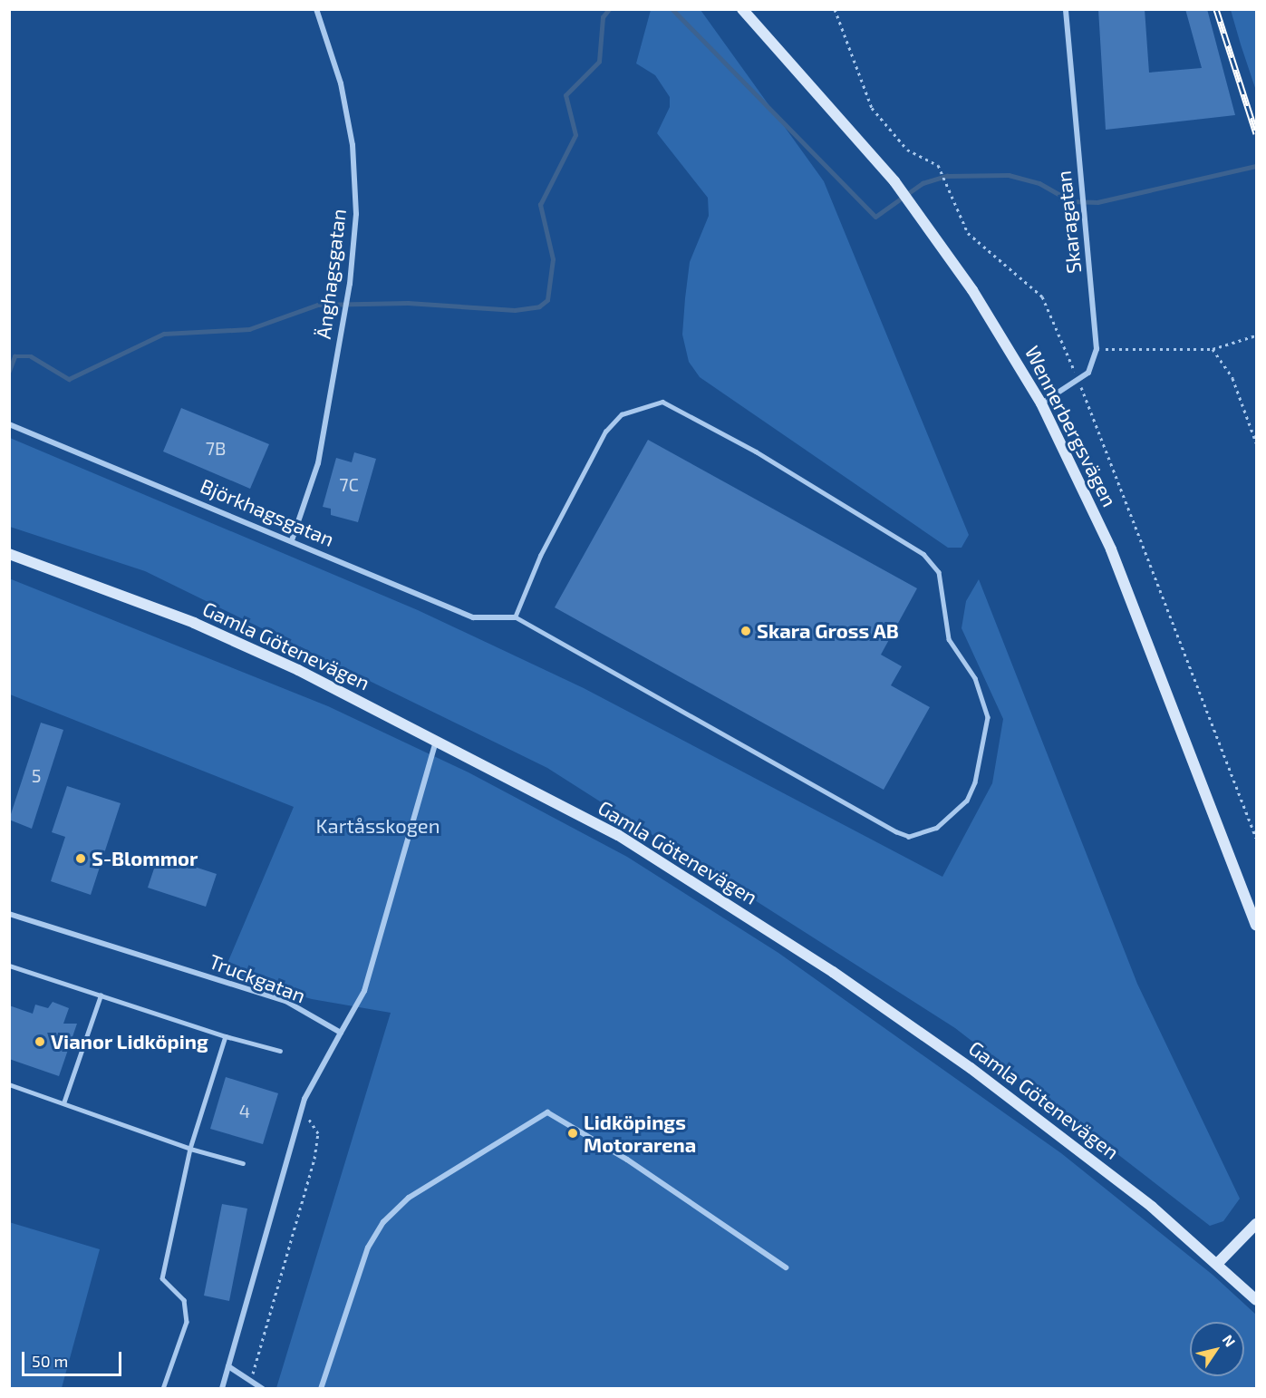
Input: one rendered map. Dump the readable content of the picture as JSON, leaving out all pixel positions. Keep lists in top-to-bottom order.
{
  "streets": {
    "street": [
      "Skaragatan",
      "Änghagsgatan",
      "Wennerbergsvägen",
      "Björkhagsgatan",
      "Gamla Götenevägen",
      "Truckgatan"
    ]
  },
  "crossings": [
    ["Skaragatan", "Wennerbergsvägen"],
    ["Änghagsgatan", "Björkhagsgatan"]
  ],
  "parks": ["Kartåsskogen"],
  "places": [
    "Skara Gross AB",
    "S-Blommor",
    "Vianor Lidköping",
    "Lidköpings Motorarena"
  ],
  "house_numbers": [
    "7B",
    "7C",
    "5",
    "4"
  ],
  "scale_bar": "50 m",
  "north": "top right"
}
